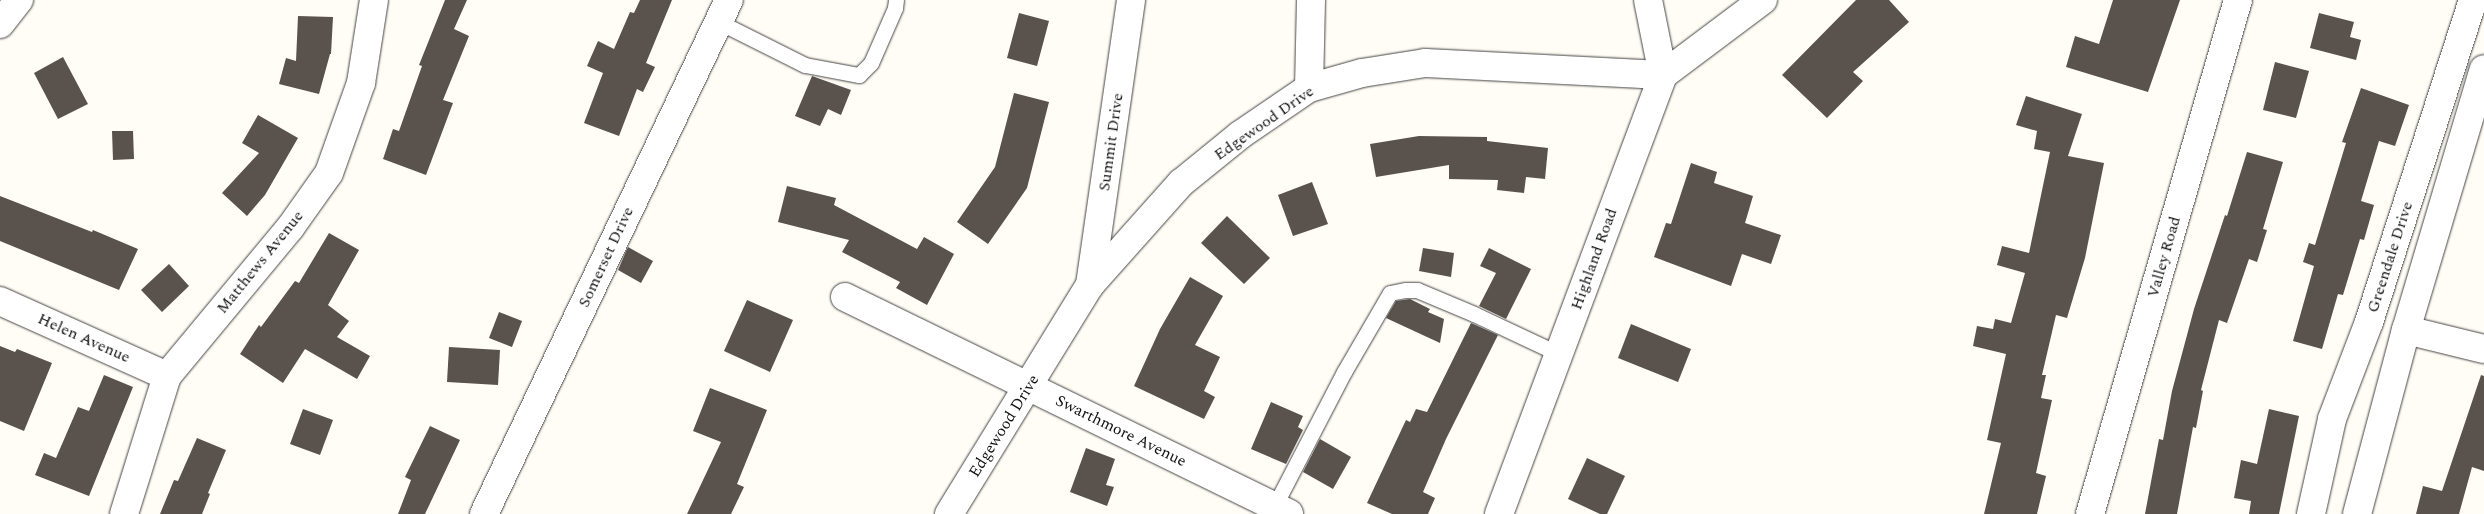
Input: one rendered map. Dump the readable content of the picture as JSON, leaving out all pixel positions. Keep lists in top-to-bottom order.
{
  "streets": {
    "street": [
      "Edgewood Drive",
      "Summit Drive",
      "Somerset Drive",
      "Valley Road",
      "Greendale Drive",
      "Highland Road",
      "Matthews Avenue",
      "Helen Avenue",
      "Swarthmore Avenue"
    ]
  },
  "crossings": [
    ["Edgewood Drive", "Summit Drive"],
    ["Edgewood Drive", "Highland Road"],
    ["Edgewood Drive", "Swarthmore Avenue"],
    ["Matthews Avenue", "Helen Avenue"]
  ]
}
